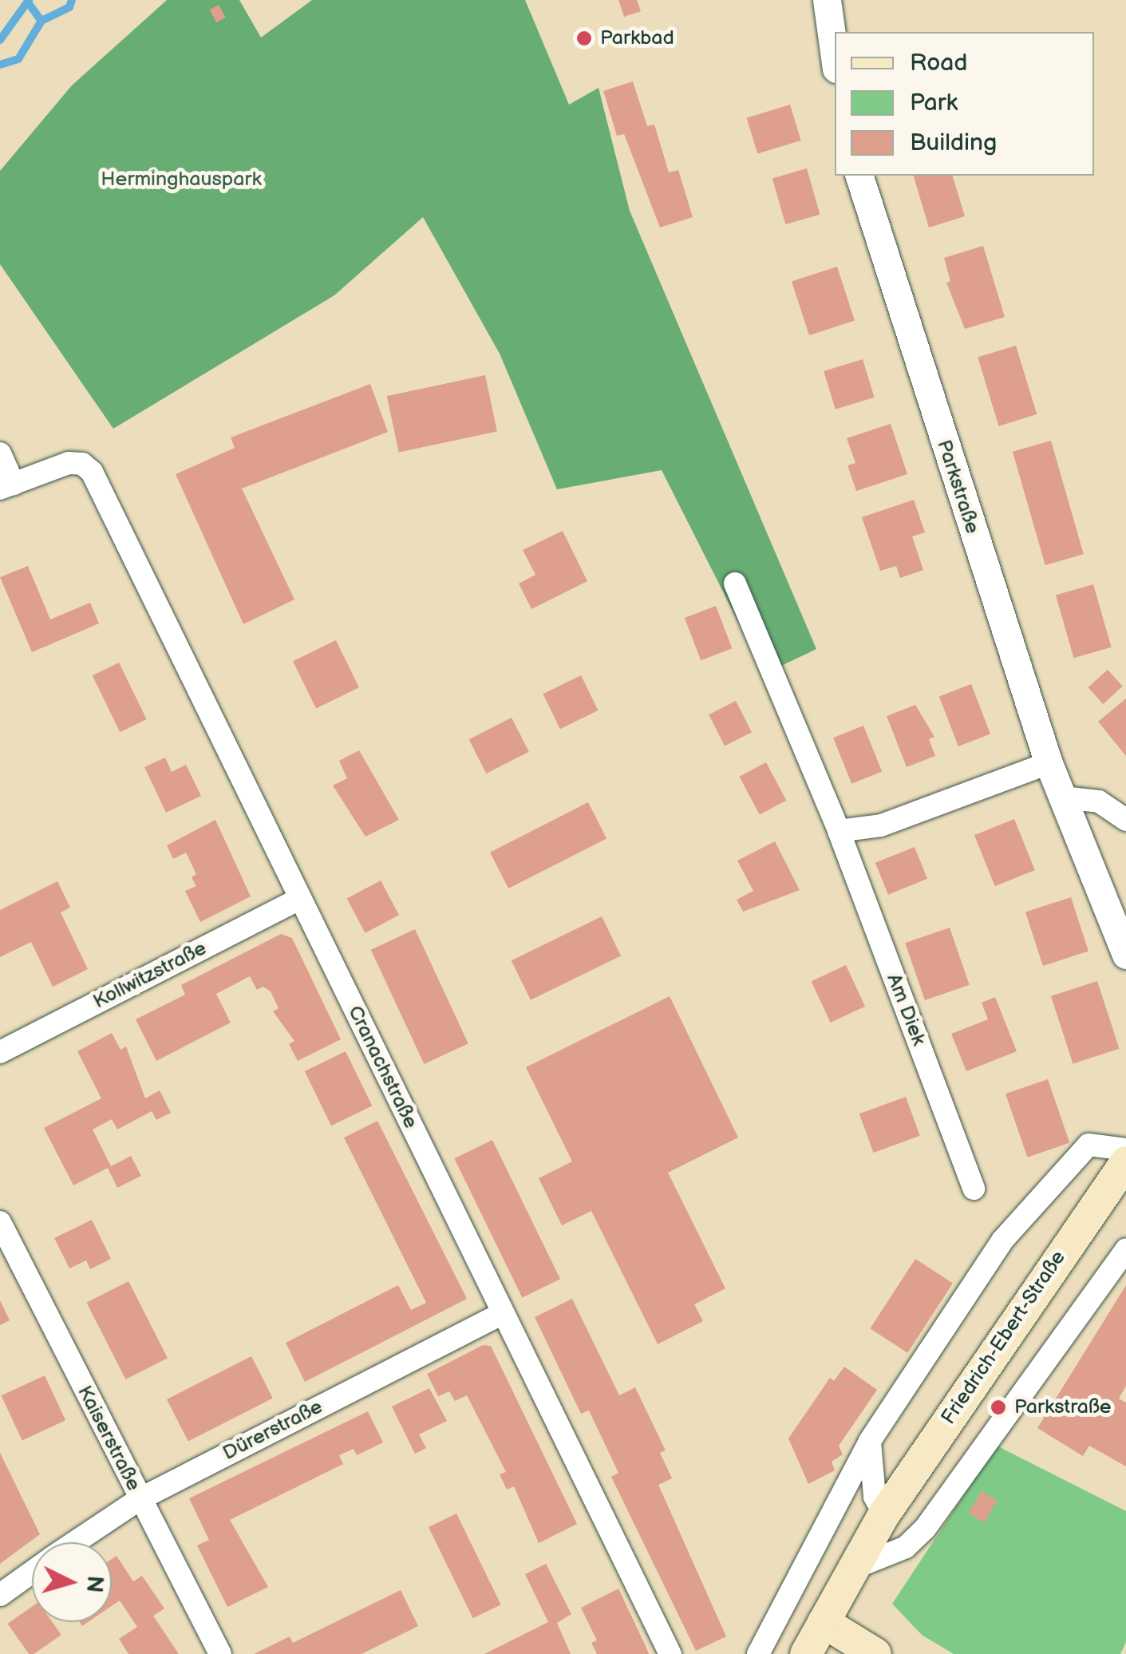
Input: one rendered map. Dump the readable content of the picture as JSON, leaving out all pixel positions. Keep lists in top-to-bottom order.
{
  "streets": {
    "main road": ["Friedrich-Ebert-Straße"],
    "street": [
      "Parkstraße",
      "Kollwitzstraße",
      "Am Diek",
      "Cranachstraße",
      "Dürerstraße",
      "Kaiserstraße"
    ]
  },
  "crossings": [
    ["Kollwitzstraße", "Cranachstraße"],
    ["Cranachstraße", "Dürerstraße"],
    ["Dürerstraße", "Kaiserstraße"]
  ],
  "parks": ["Herminghauspark"],
  "places": ["Parkbad", "Parkstraße"],
  "legend": ["Road", "Park", "Building"],
  "north": "right"
}
